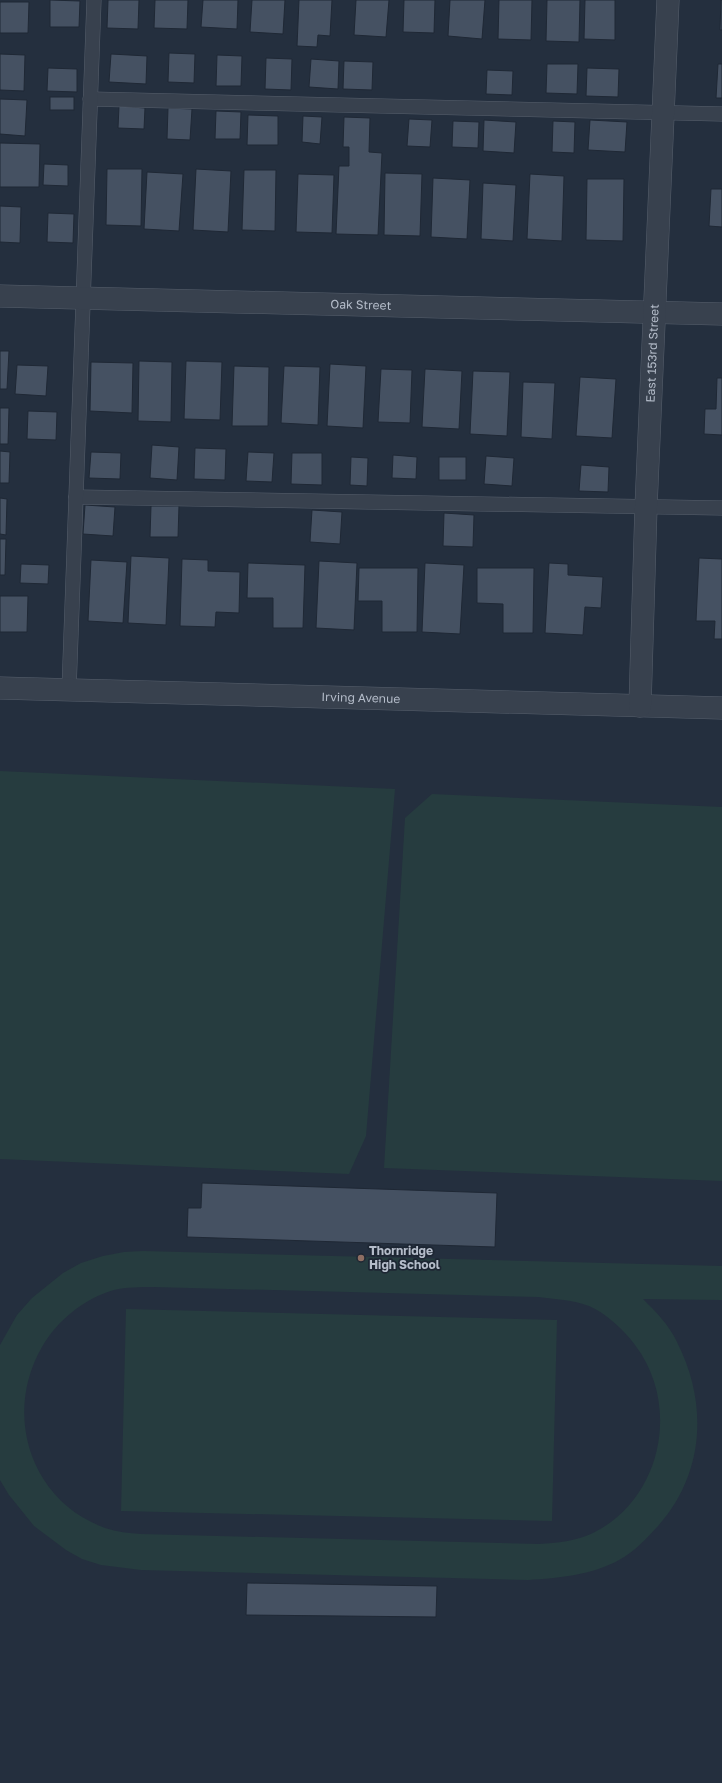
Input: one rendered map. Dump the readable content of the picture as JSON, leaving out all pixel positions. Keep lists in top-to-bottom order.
{
  "streets": {
    "street": ["Oak Street", "East 153rd Street", "Irving Avenue"]
  },
  "crossings": [
    ["Oak Street", "East 153rd Street"],
    ["East 153rd Street", "Irving Avenue"]
  ],
  "places": ["Thornridge High School"]
}
